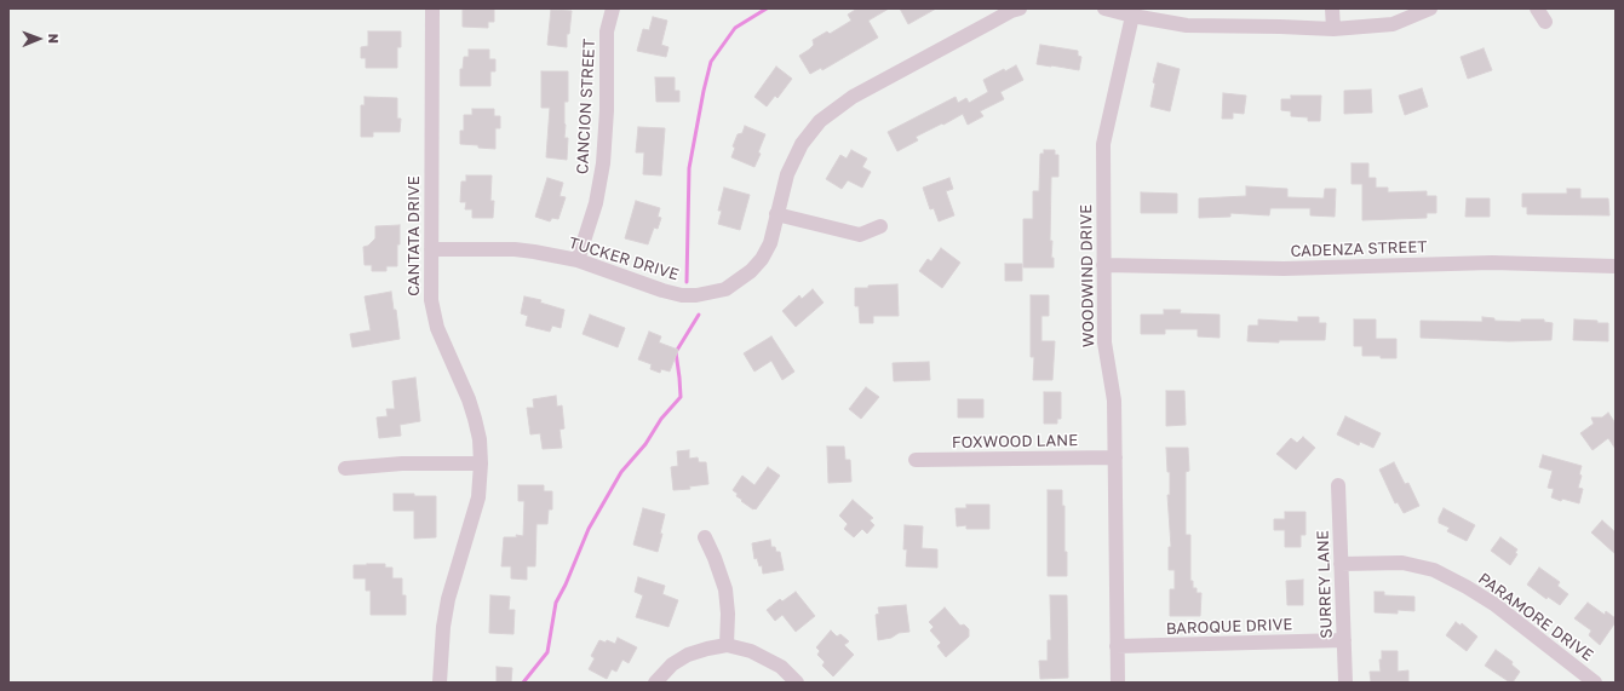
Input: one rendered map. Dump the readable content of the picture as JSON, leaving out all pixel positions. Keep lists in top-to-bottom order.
{
  "streets": {
    "street": [
      "CANCION STREET",
      "CANTATA DRIVE",
      "CADENZA STREET",
      "TUCKER DRIVE",
      "WOODWIND DRIVE",
      "FOXWOOD LANE",
      "SURREY LANE",
      "PARAMORE DRIVE",
      "BAROQUE DRIVE"
    ]
  },
  "crossings": [
    ["CANCION STREET", "TUCKER DRIVE"],
    ["CANTATA DRIVE", "TUCKER DRIVE"],
    ["CADENZA STREET", "WOODWIND DRIVE"],
    ["WOODWIND DRIVE", "FOXWOOD LANE"],
    ["WOODWIND DRIVE", "BAROQUE DRIVE"],
    ["SURREY LANE", "PARAMORE DRIVE"],
    ["SURREY LANE", "BAROQUE DRIVE"]
  ],
  "north": "right"
}
